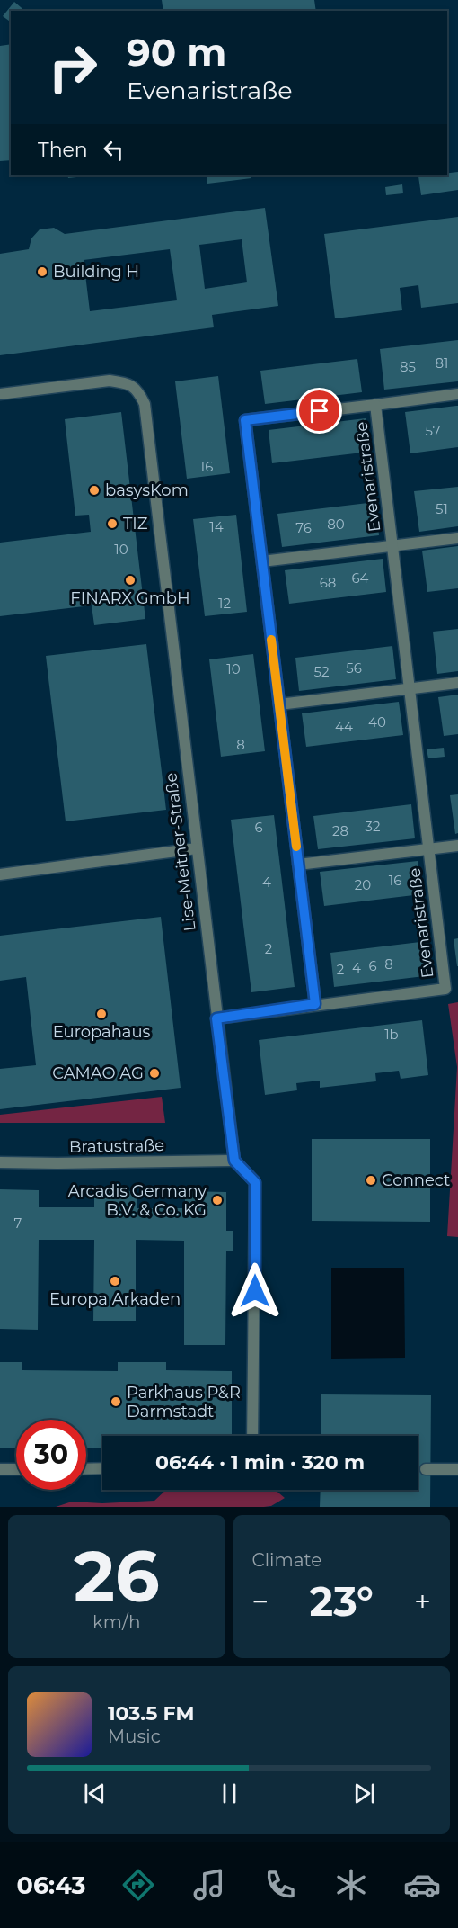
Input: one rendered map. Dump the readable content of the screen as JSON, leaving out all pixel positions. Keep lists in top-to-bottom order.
{
  "streets": {
    "street": ["Evenaristraße", "Lise-Meitner-Straße", "Bratustraße"]
  },
  "crossings": [
    ["Evenaristraße", "Lise-Meitner-Straße"],
    ["Lise-Meitner-Straße", "Bratustraße"]
  ],
  "places": [
    "Building H",
    "basysKom",
    "TIZ",
    "FINARX GmbH",
    "Europahaus",
    "CAMAO AG",
    "Connect",
    "Arcadis Germany B.V. & Co. KG",
    "Europa Arkaden",
    "Parkhaus P&R Darmstadt"
  ],
  "house_numbers": [
    "81",
    "85",
    "57",
    "16",
    "51",
    "80",
    "14",
    "76",
    "10",
    "64",
    "68",
    "12",
    "56",
    "10",
    "52",
    "40",
    "44",
    "8",
    "32",
    "6",
    "28",
    "16",
    "4",
    "20",
    "2",
    "8",
    "6",
    "4",
    "2",
    "1b",
    "7"
  ],
  "page": {
    "turn": ["90 m", "Evenaristraße"],
    "then": "Then",
    "limit": "30",
    "trip": "06:44 · 1 min · 320 m",
    "tile": [
      ["26", "km/h"],
      "Climate"
    ],
    "heat": ["−", "23°", "+"],
    "song": ["103.5 FM", "Music"],
    "tabs": "06:43"
  }
}
